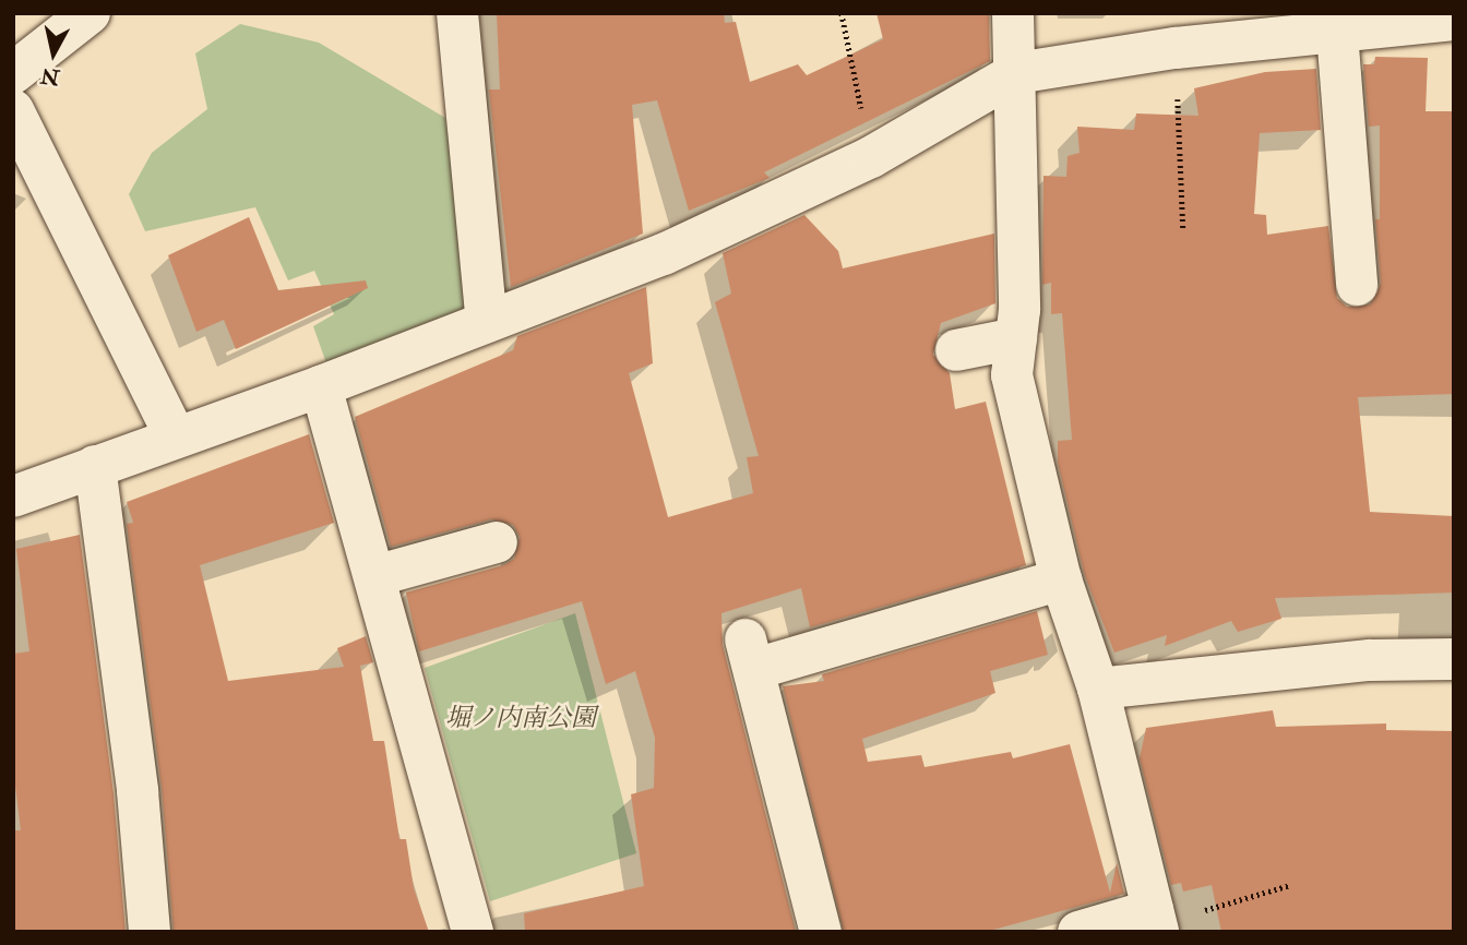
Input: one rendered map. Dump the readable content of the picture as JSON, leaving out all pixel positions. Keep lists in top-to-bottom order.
{
  "parks": ["堀ノ内南公園"],
  "north": "bottom"
}
